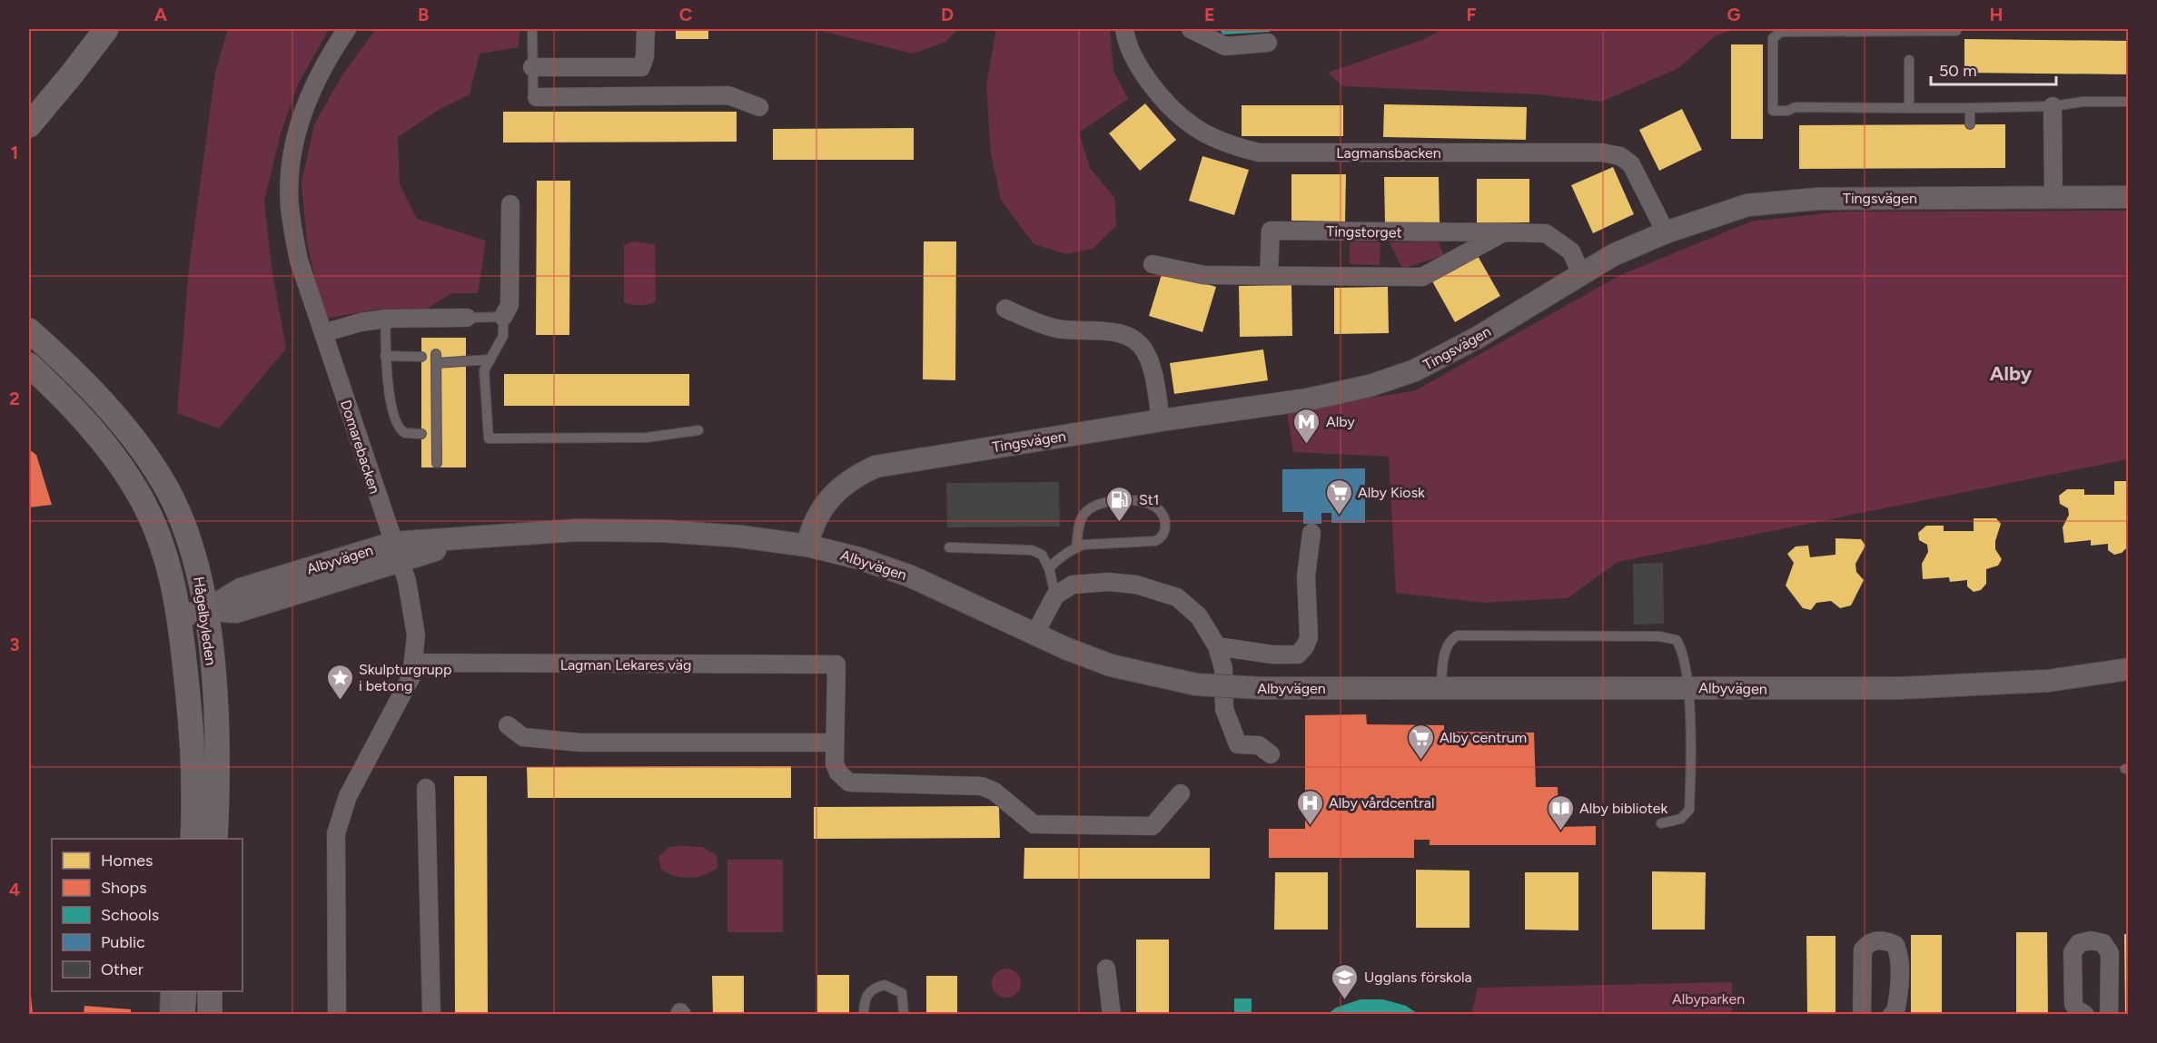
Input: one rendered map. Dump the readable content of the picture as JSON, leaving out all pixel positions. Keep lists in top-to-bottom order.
{
  "streets": {
    "main road": ["Hågelbyleden"],
    "street": [
      "Lagmansbacken",
      "Tingsvägen",
      "Tingstorget",
      "Domarebacken",
      "Albyvägen",
      "Lagman Lekares väg"
    ]
  },
  "crossings": [
    ["Lagmansbacken", "Tingsvägen"],
    ["Tingsvägen", "Tingstorget"],
    ["Tingsvägen", "Albyvägen"],
    ["Domarebacken", "Albyvägen"],
    ["Albyvägen", "Hågelbyleden"]
  ],
  "districts": ["Alby"],
  "parks": ["Albyparken"],
  "places": {
    "metro station": ["Alby"],
    "supermarket": ["Alby Kiosk", "Alby centrum"],
    "fuel station": ["St1"],
    "place": ["Skulpturgrupp i betong"],
    "hospital": ["Alby vårdcentral"],
    "library": ["Alby bibliotek"],
    "school or university": ["Ugglans förskola"]
  },
  "legend": [
    "Homes",
    "Shops",
    "Schools",
    "Public",
    "Other"
  ],
  "scale_bar": "50 m",
  "grid": {
    "columns": [
      "A",
      "B",
      "C",
      "D",
      "E",
      "F",
      "G",
      "H"
    ],
    "rows": [
      "1",
      "2",
      "3",
      "4"
    ]
  }
}
